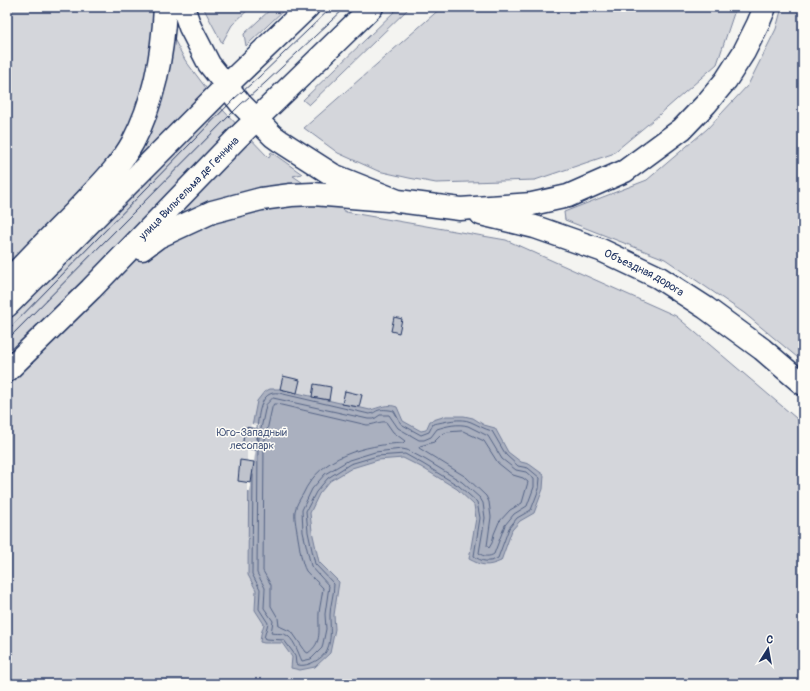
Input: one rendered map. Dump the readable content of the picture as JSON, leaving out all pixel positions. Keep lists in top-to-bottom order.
{
  "streets": {
    "main road": ["улица Вильгельма де Геннина", "Объездная дорога"]
  },
  "parks": ["Юго-Западный лесопарк"],
  "north": "top"
}
